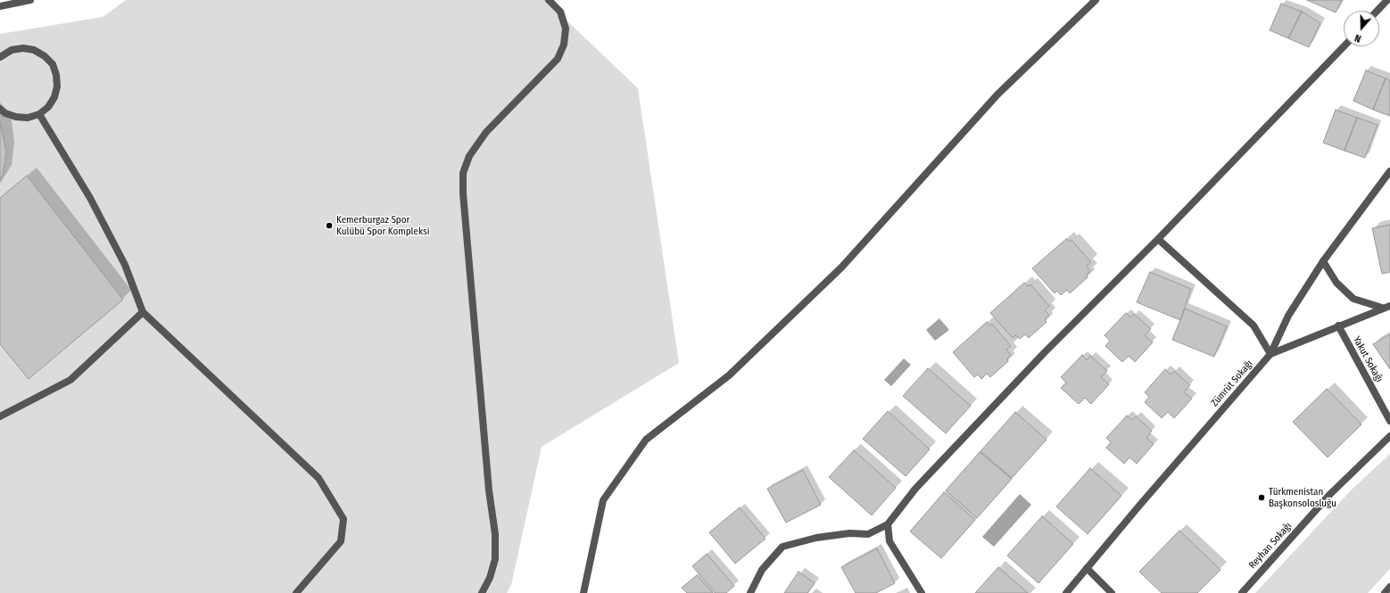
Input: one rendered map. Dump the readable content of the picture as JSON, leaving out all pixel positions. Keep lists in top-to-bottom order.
{
  "streets": {
    "street": ["Yakut Sokağı", "Zümrüt Sokağı", "Reyhan Sokağı"]
  },
  "places": ["Kemerburgaz Spor Kulübü Spor Kompleksi", "Türkmenistan Başkonsolosluğu"],
  "north": "bottom"
}
